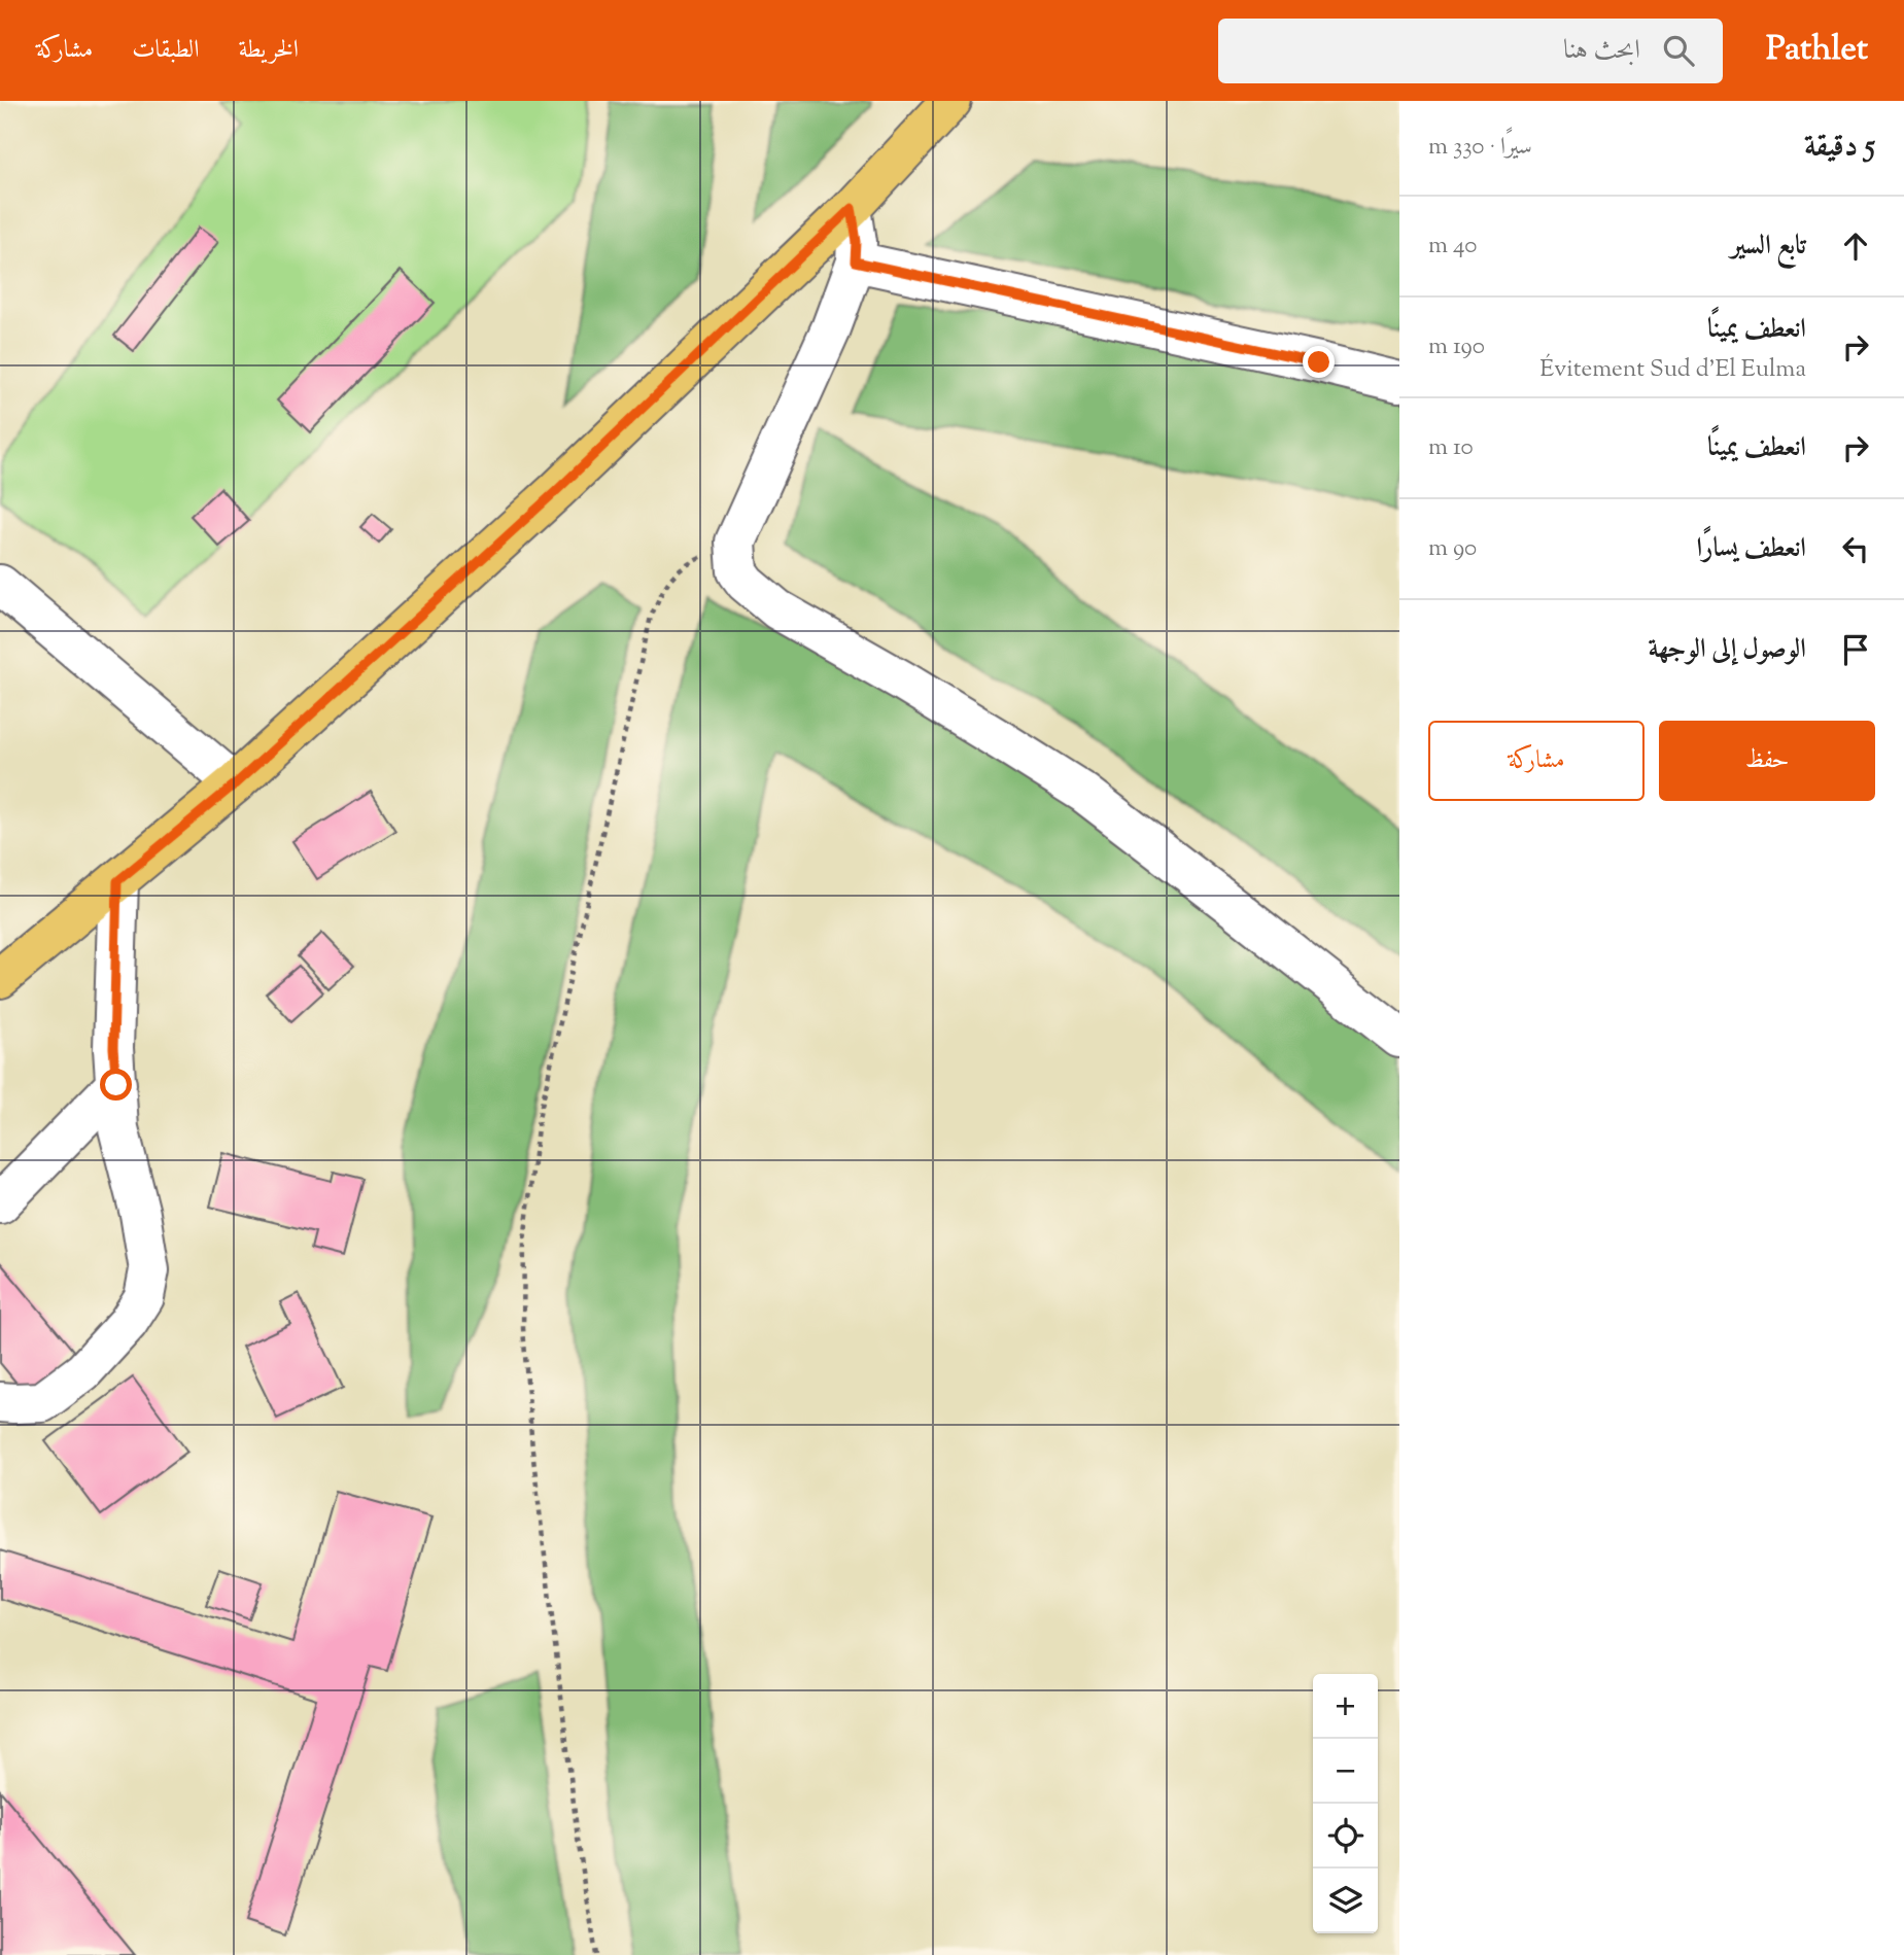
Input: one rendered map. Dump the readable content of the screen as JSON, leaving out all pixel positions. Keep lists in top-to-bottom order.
{
  "page": {
    "header": "Pathlet",
    "search": "ابحث هنا",
    "nav": ["الخريطة", "الطبقات", "مشاركة"],
    "heading": ["5 دقيقة", "سيرًا · 330 m"],
    "list": [
      ["تابع السير", "40 m"],
      ["انعطف يمينًا", "Évitement Sud d'El Eulma", "190 m"],
      ["انعطف يمينًا", "10 m"],
      ["انعطف يسارًا", "90 m"],
      "الوصول إلى الوجهة"
    ],
    "buttons": ["حفظ", "مشاركة"],
    "map_buttons": ["+", "−"]
  }
}
